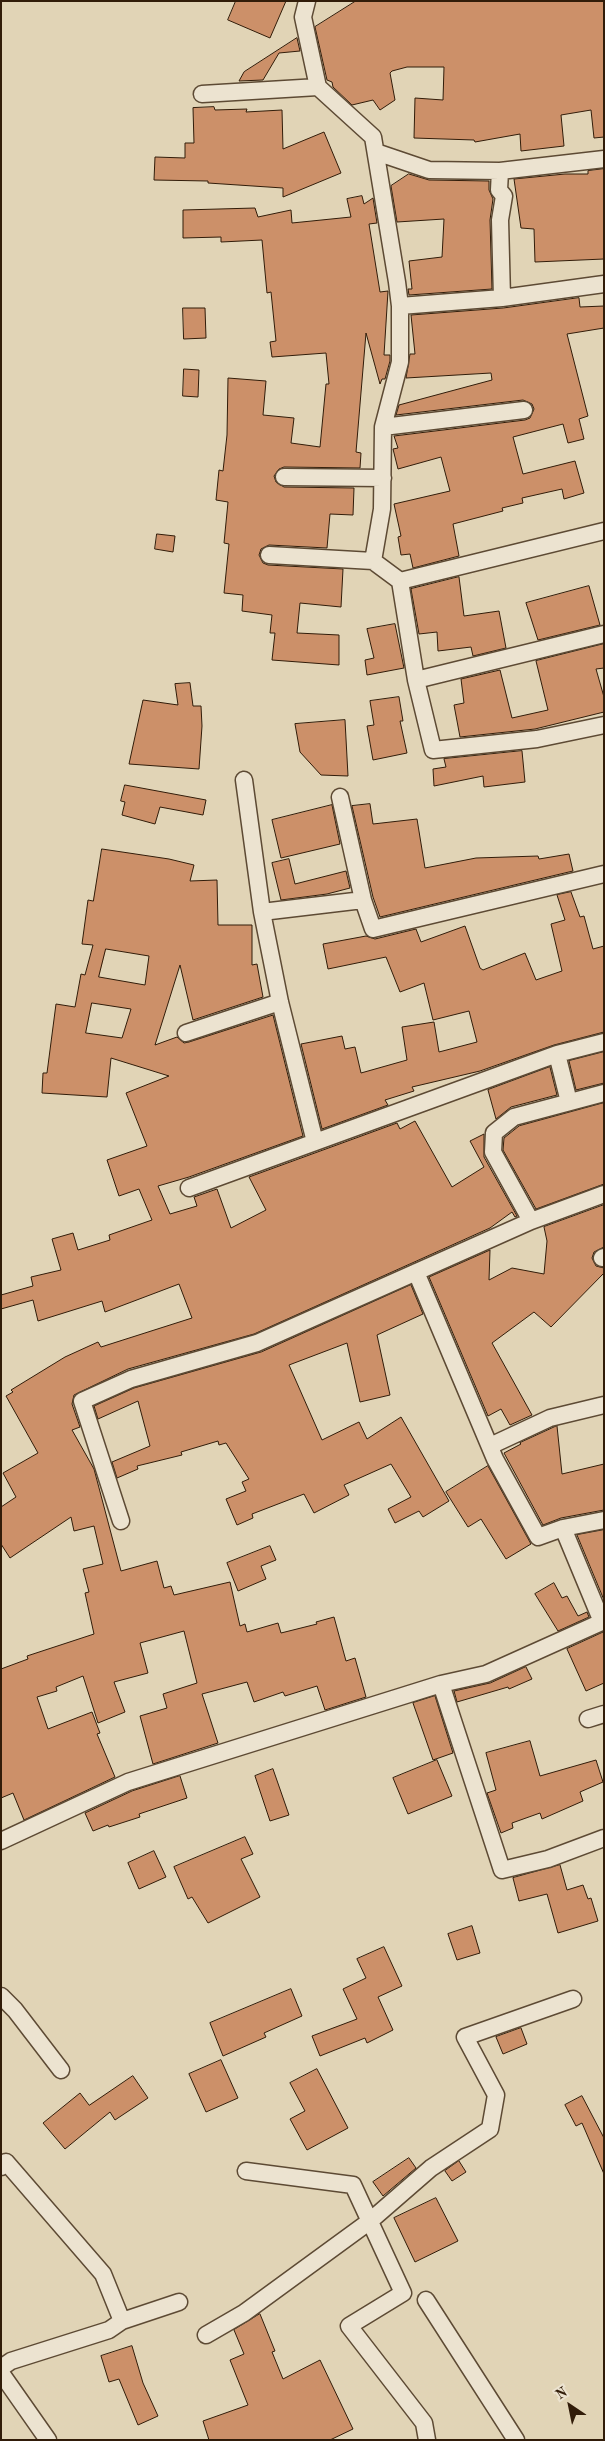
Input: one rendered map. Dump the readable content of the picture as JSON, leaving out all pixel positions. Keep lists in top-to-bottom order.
{
  "north": "top left"
}
